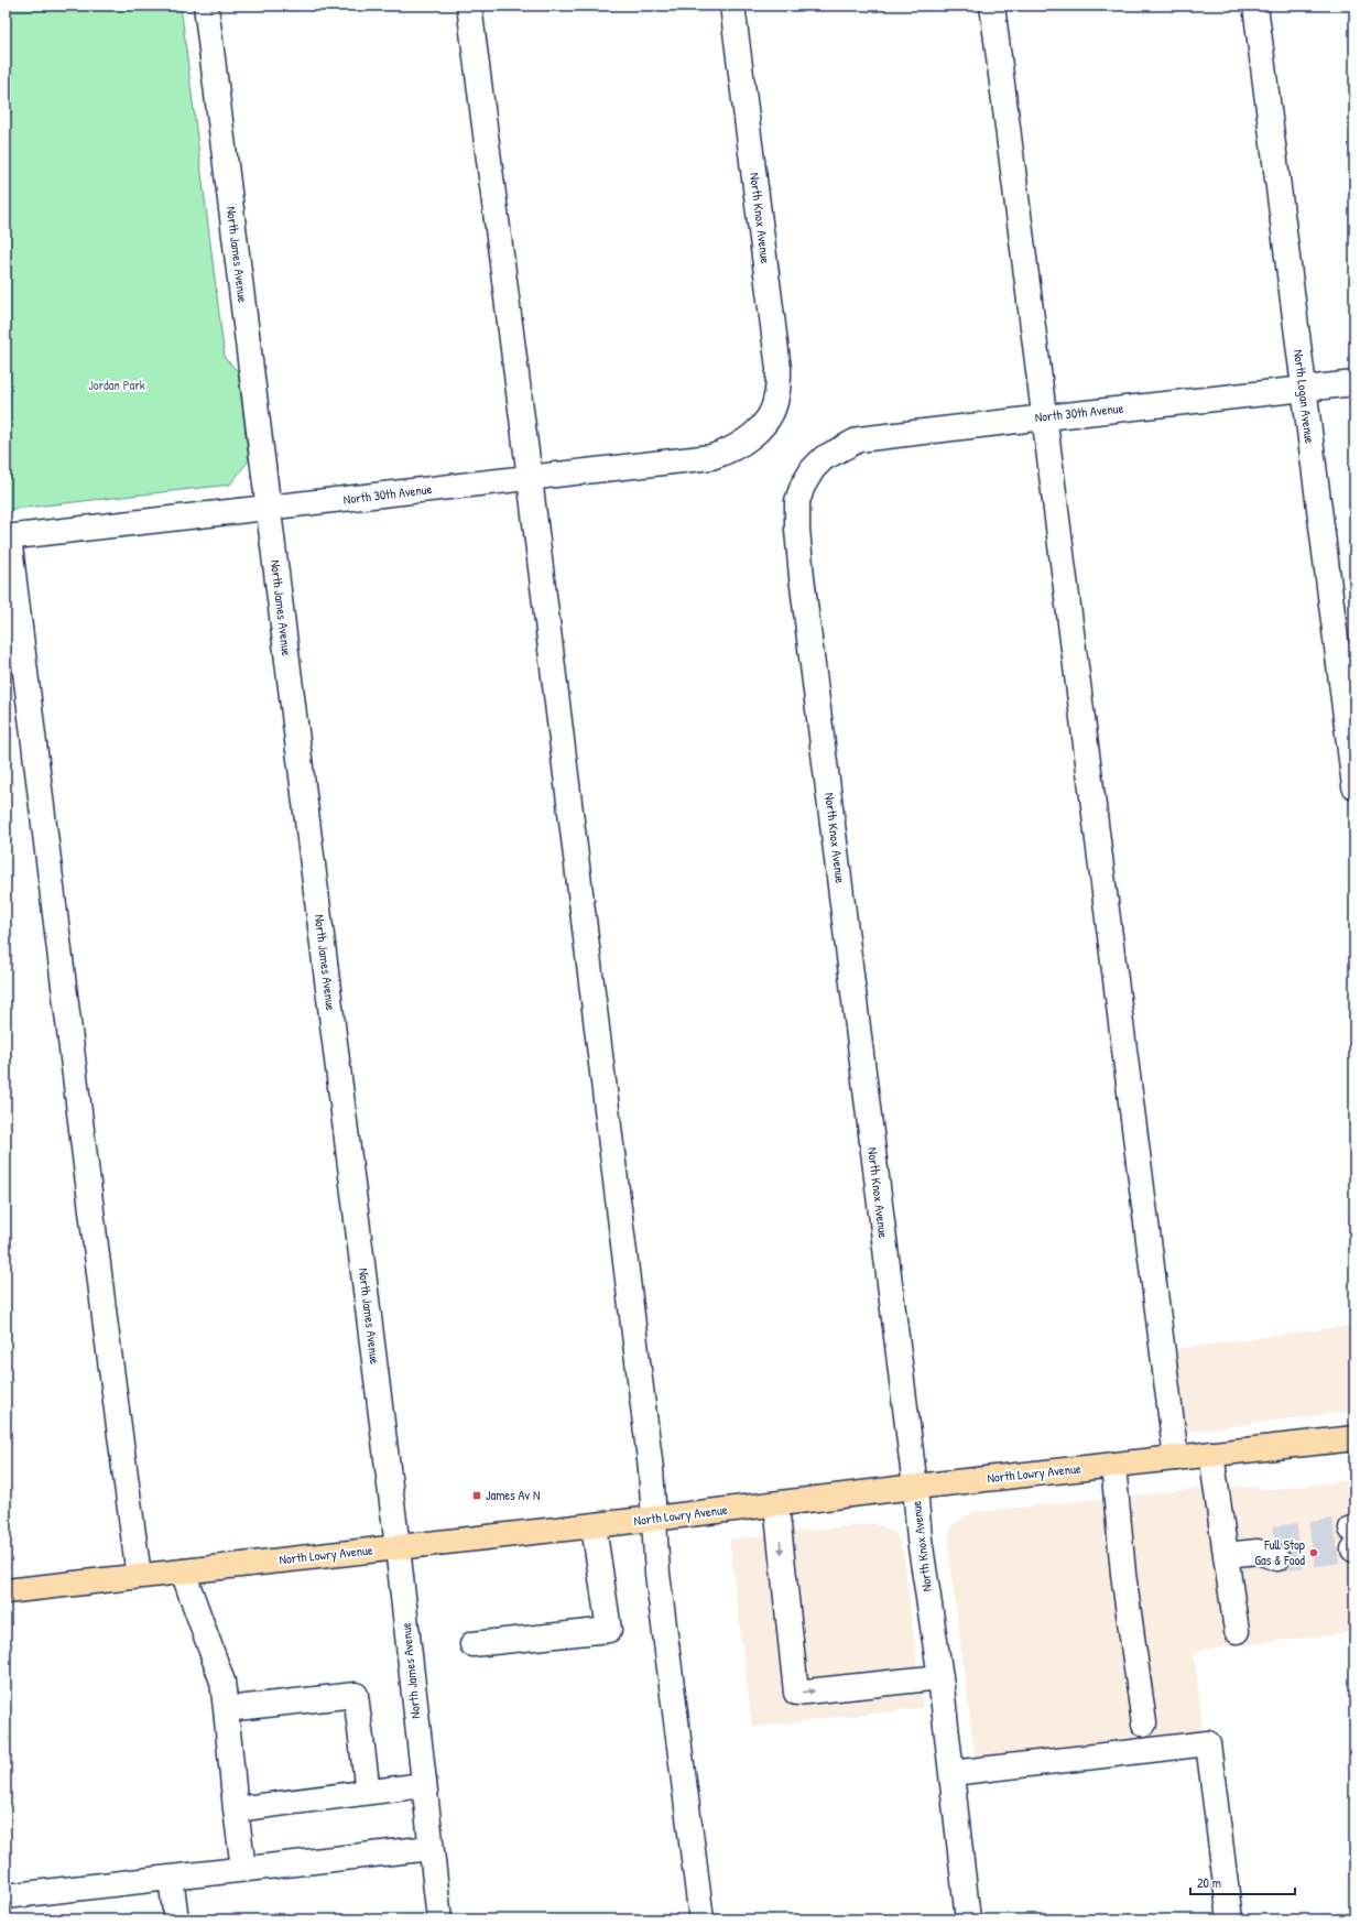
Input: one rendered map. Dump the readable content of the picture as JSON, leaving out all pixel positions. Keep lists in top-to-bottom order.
{
  "streets": {
    "main road": ["North Lowry Avenue"],
    "street": [
      "North Knox Avenue",
      "North James Avenue",
      "North Logan Avenue",
      "North 30th Avenue"
    ]
  },
  "crossings": [
    ["North Knox Avenue", "North 30th Avenue"],
    ["North Knox Avenue", "North Lowry Avenue"],
    ["North James Avenue", "North 30th Avenue"],
    ["North James Avenue", "North Lowry Avenue"],
    ["North Logan Avenue", "North 30th Avenue"]
  ],
  "parks": ["Jordan Park"],
  "places": {
    "transit": ["James Av N"],
    "other": ["Full Stop Gas & Food"]
  },
  "scale_bar": "20 m"
}
